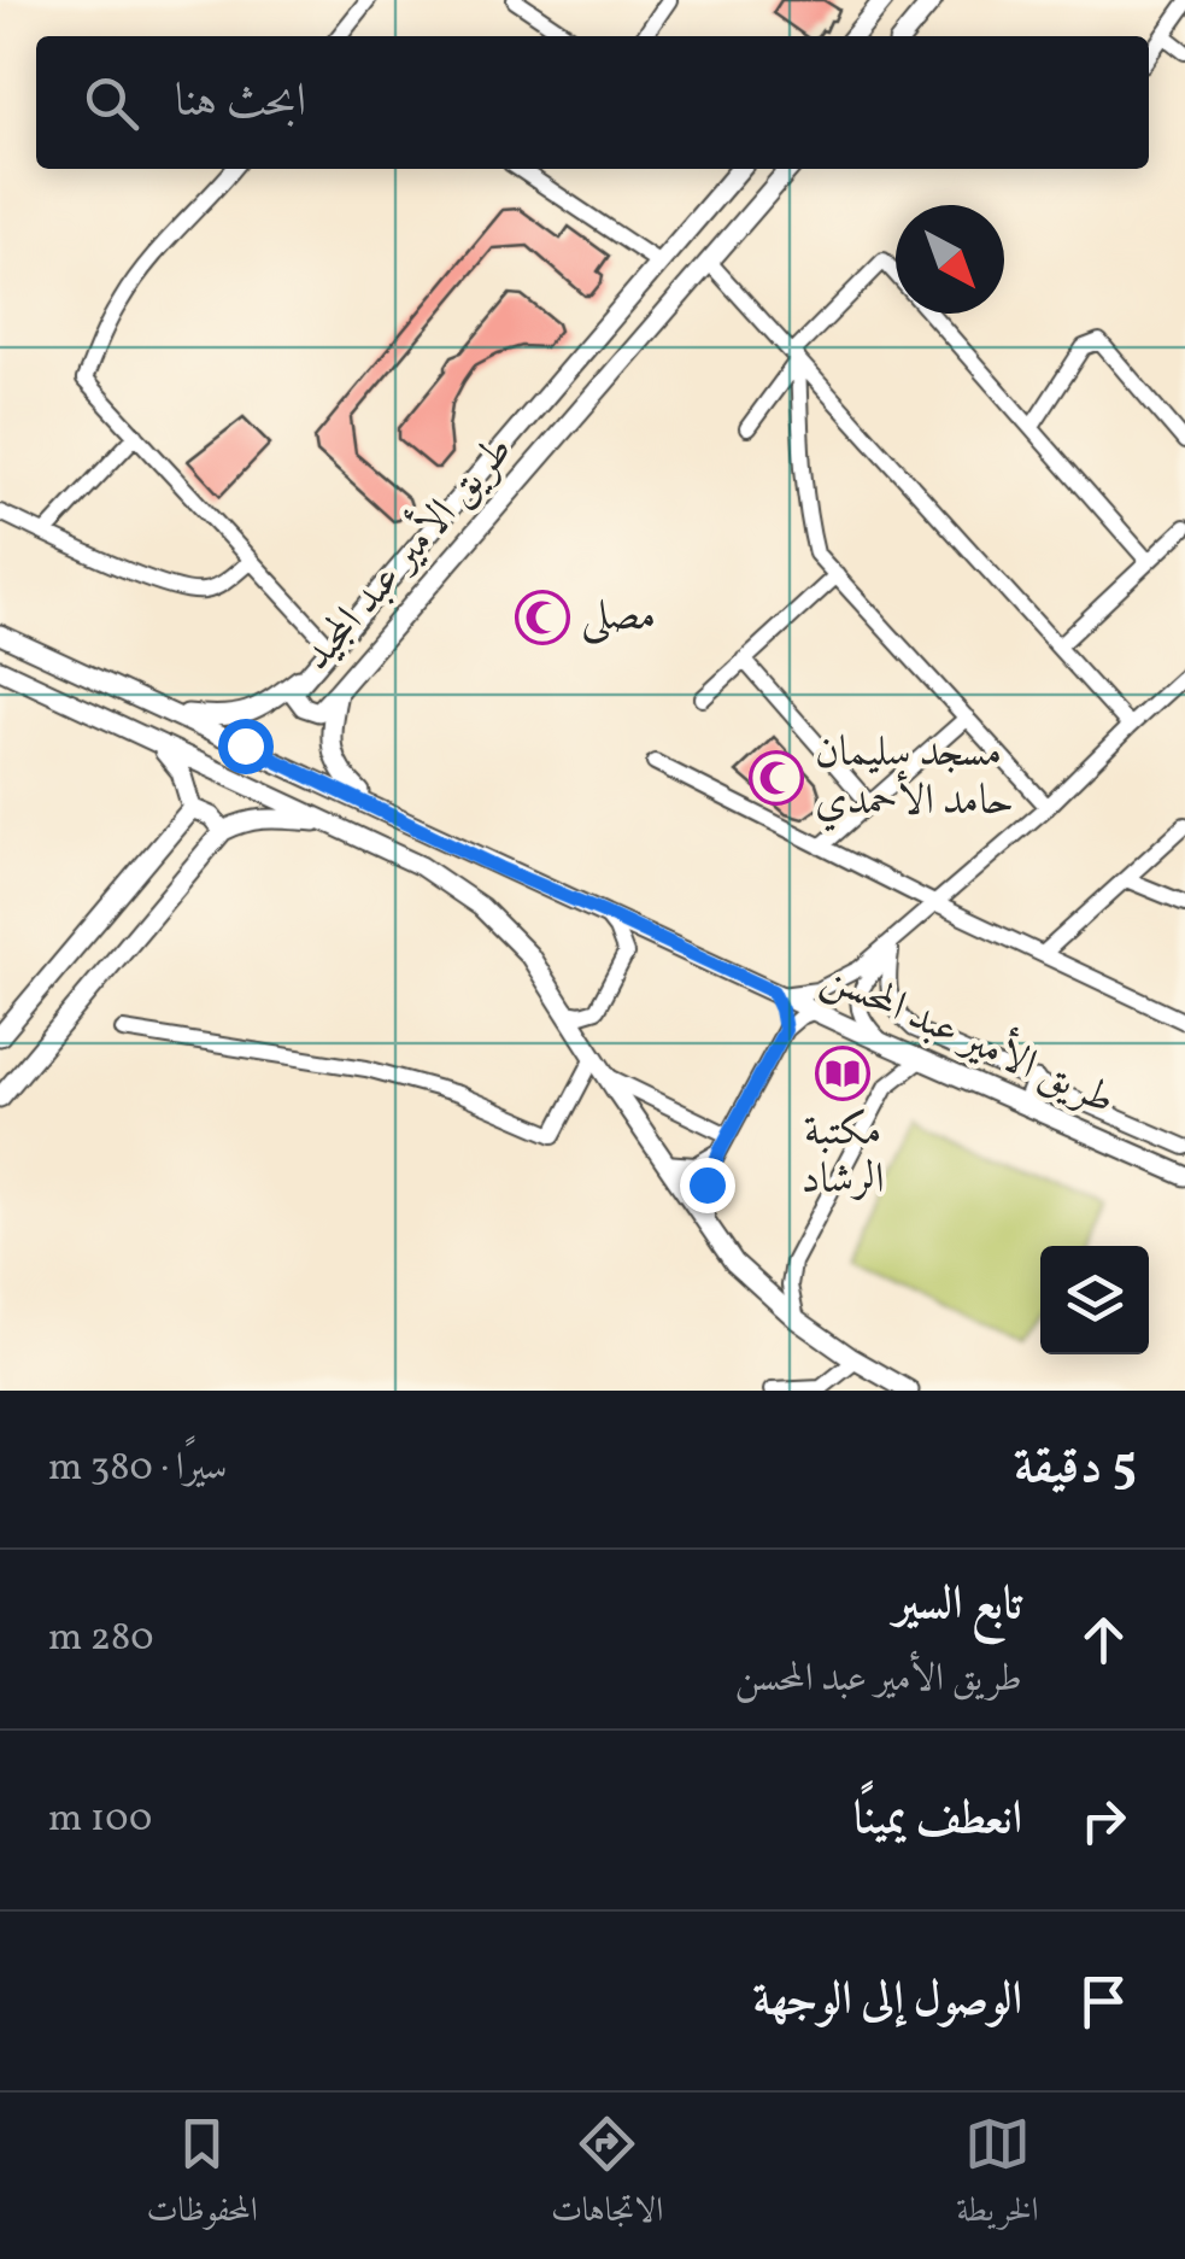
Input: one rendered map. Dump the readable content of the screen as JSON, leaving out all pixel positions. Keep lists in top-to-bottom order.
{
  "streets": {
    "main road": ["طريق الأمير عبد المجيد", "طريق الأمير عبد المحسن"]
  },
  "places": {
    "mosque": ["مصلى", "مسجد سليمان حامد الأحمدي"],
    "library": ["مكتبة الرشاد"]
  },
  "north": "bottom right",
  "page": {
    "search": "ابحث هنا",
    "heading": ["5 دقيقة", "سيرًا · 380 m"],
    "list": [
      ["تابع السير", "طريق الأمير عبد المحسن", "280 m"],
      ["انعطف يمينًا", "100 m"],
      "الوصول إلى الوجهة"
    ],
    "nav": ["الخريطة", "الاتجاهات", "المحفوظات"]
  }
}
